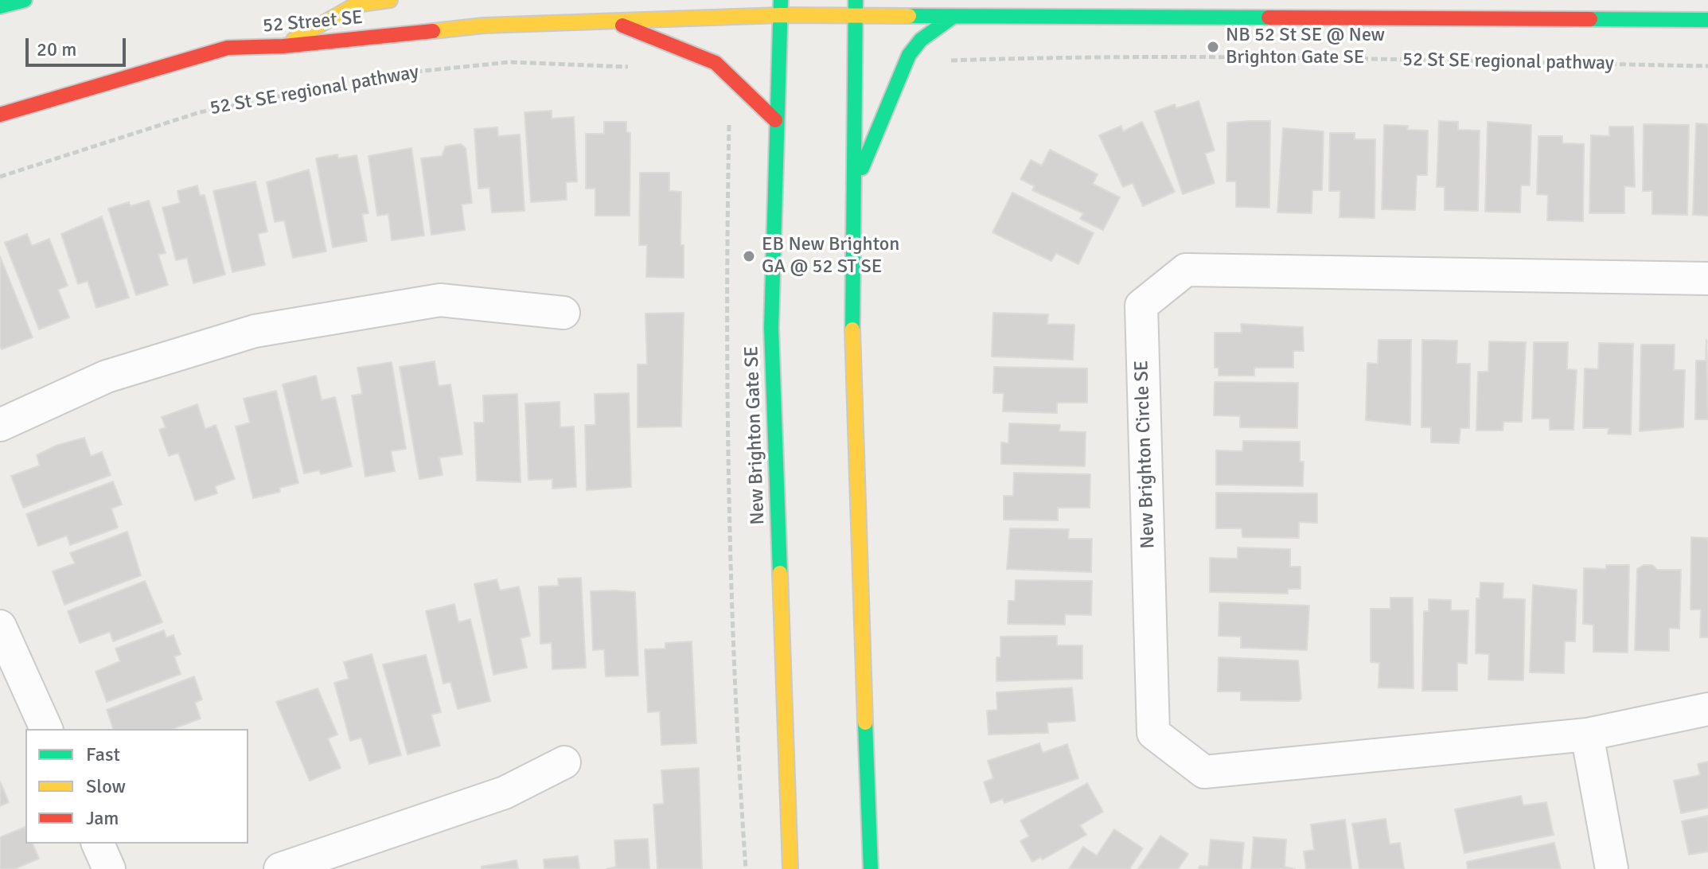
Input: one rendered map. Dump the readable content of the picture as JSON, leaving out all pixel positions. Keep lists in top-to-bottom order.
{
  "streets": {
    "main road": ["52 Street SE", "New Brighton Gate SE"],
    "street": ["New Brighton Circle SE"],
    "path": ["52 St SE regional pathway"]
  },
  "crossings": [
    ["52 Street SE", "New Brighton Gate SE"]
  ],
  "places": ["NB 52 St SE @ New Brighton Gate SE", "EB New Brighton GA @ 52 ST SE"],
  "legend": ["Fast", "Slow", "Jam"],
  "scale_bar": "20 m"
}
